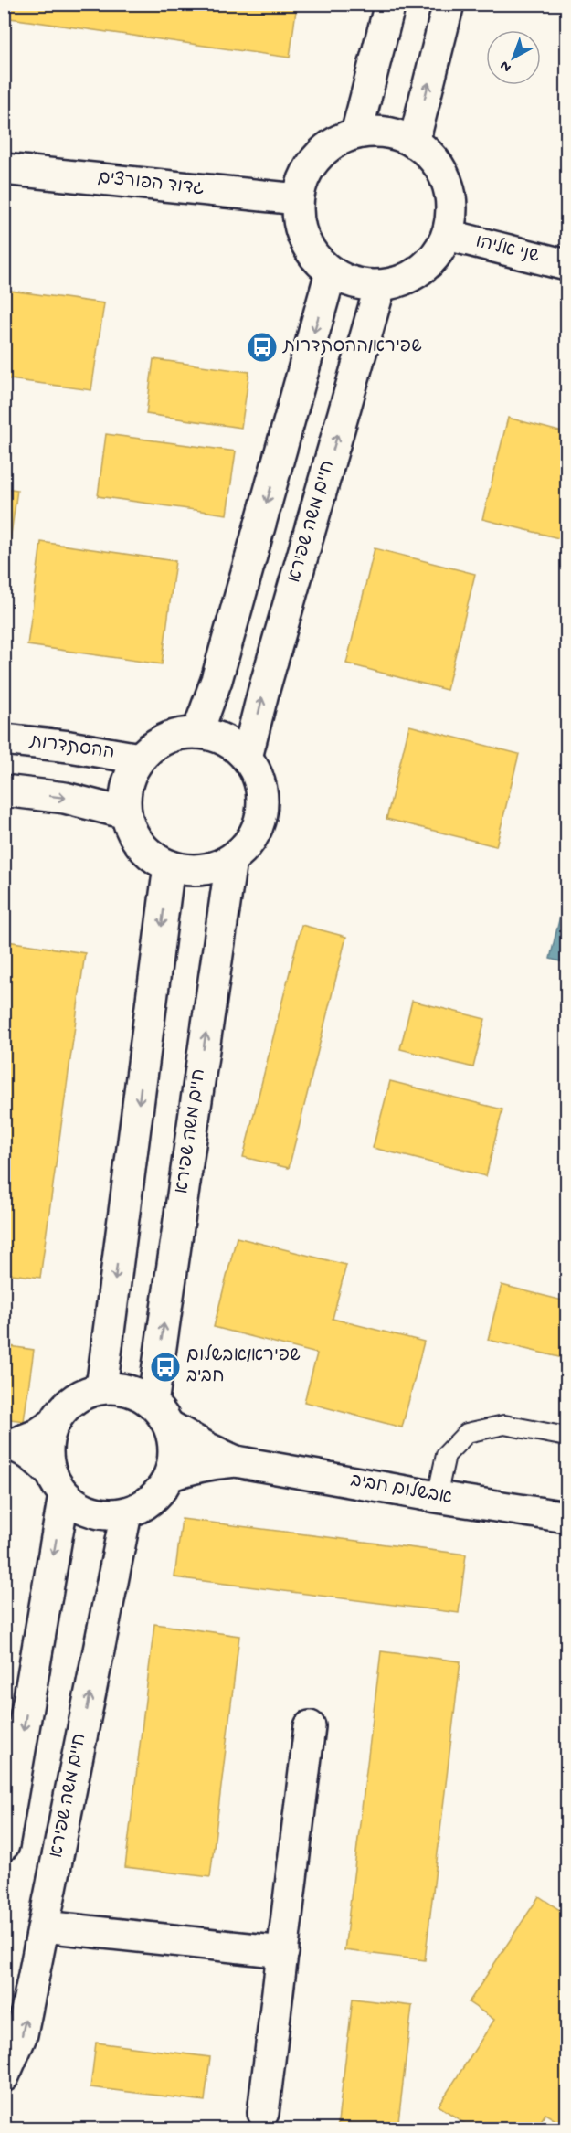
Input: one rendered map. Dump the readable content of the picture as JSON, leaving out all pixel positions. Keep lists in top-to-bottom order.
{
  "streets": {
    "street": [
      "גדוד הפורצים",
      "שני אליהו",
      "חיים משה שפירא",
      "ההסתדרות",
      "אבשלום חביב"
    ]
  },
  "crossings": [
    ["גדוד הפורצים", "שני אליהו"],
    ["גדוד הפורצים", "חיים משה שפירא"],
    ["שני אליהו", "חיים משה שפירא"],
    ["חיים משה שפירא", "ההסתדרות"],
    ["חיים משה שפירא", "אבשלום חביב"]
  ],
  "places": {
    "bus stop": ["שפירא/ההסתדרות", "שפירא/אבשלום חביב"]
  },
  "north": "bottom left"
}
